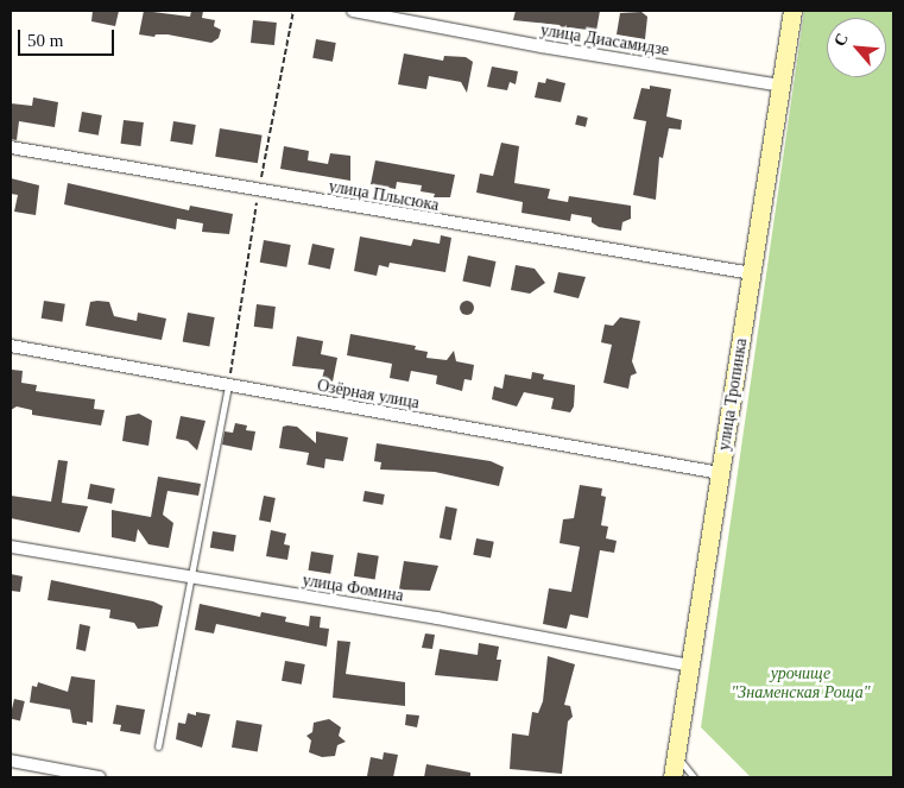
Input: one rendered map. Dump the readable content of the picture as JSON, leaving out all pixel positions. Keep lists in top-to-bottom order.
{
  "streets": {
    "main road": ["улица Тропинка"],
    "street": [
      "улица Диасамидзе",
      "улица Плысюка",
      "Озёрная улица",
      "улица Фомина"
    ]
  },
  "crossings": [
    ["улица Диасамидзе", "улица Тропинка"],
    ["улица Плысюка", "улица Тропинка"],
    ["Озёрная улица", "улица Тропинка"],
    ["улица Тропинка", "улица Фомина"]
  ],
  "parks": ["урочище \"Знаменская Роща\""],
  "scale_bar": "50 m",
  "north": "top left"
}
